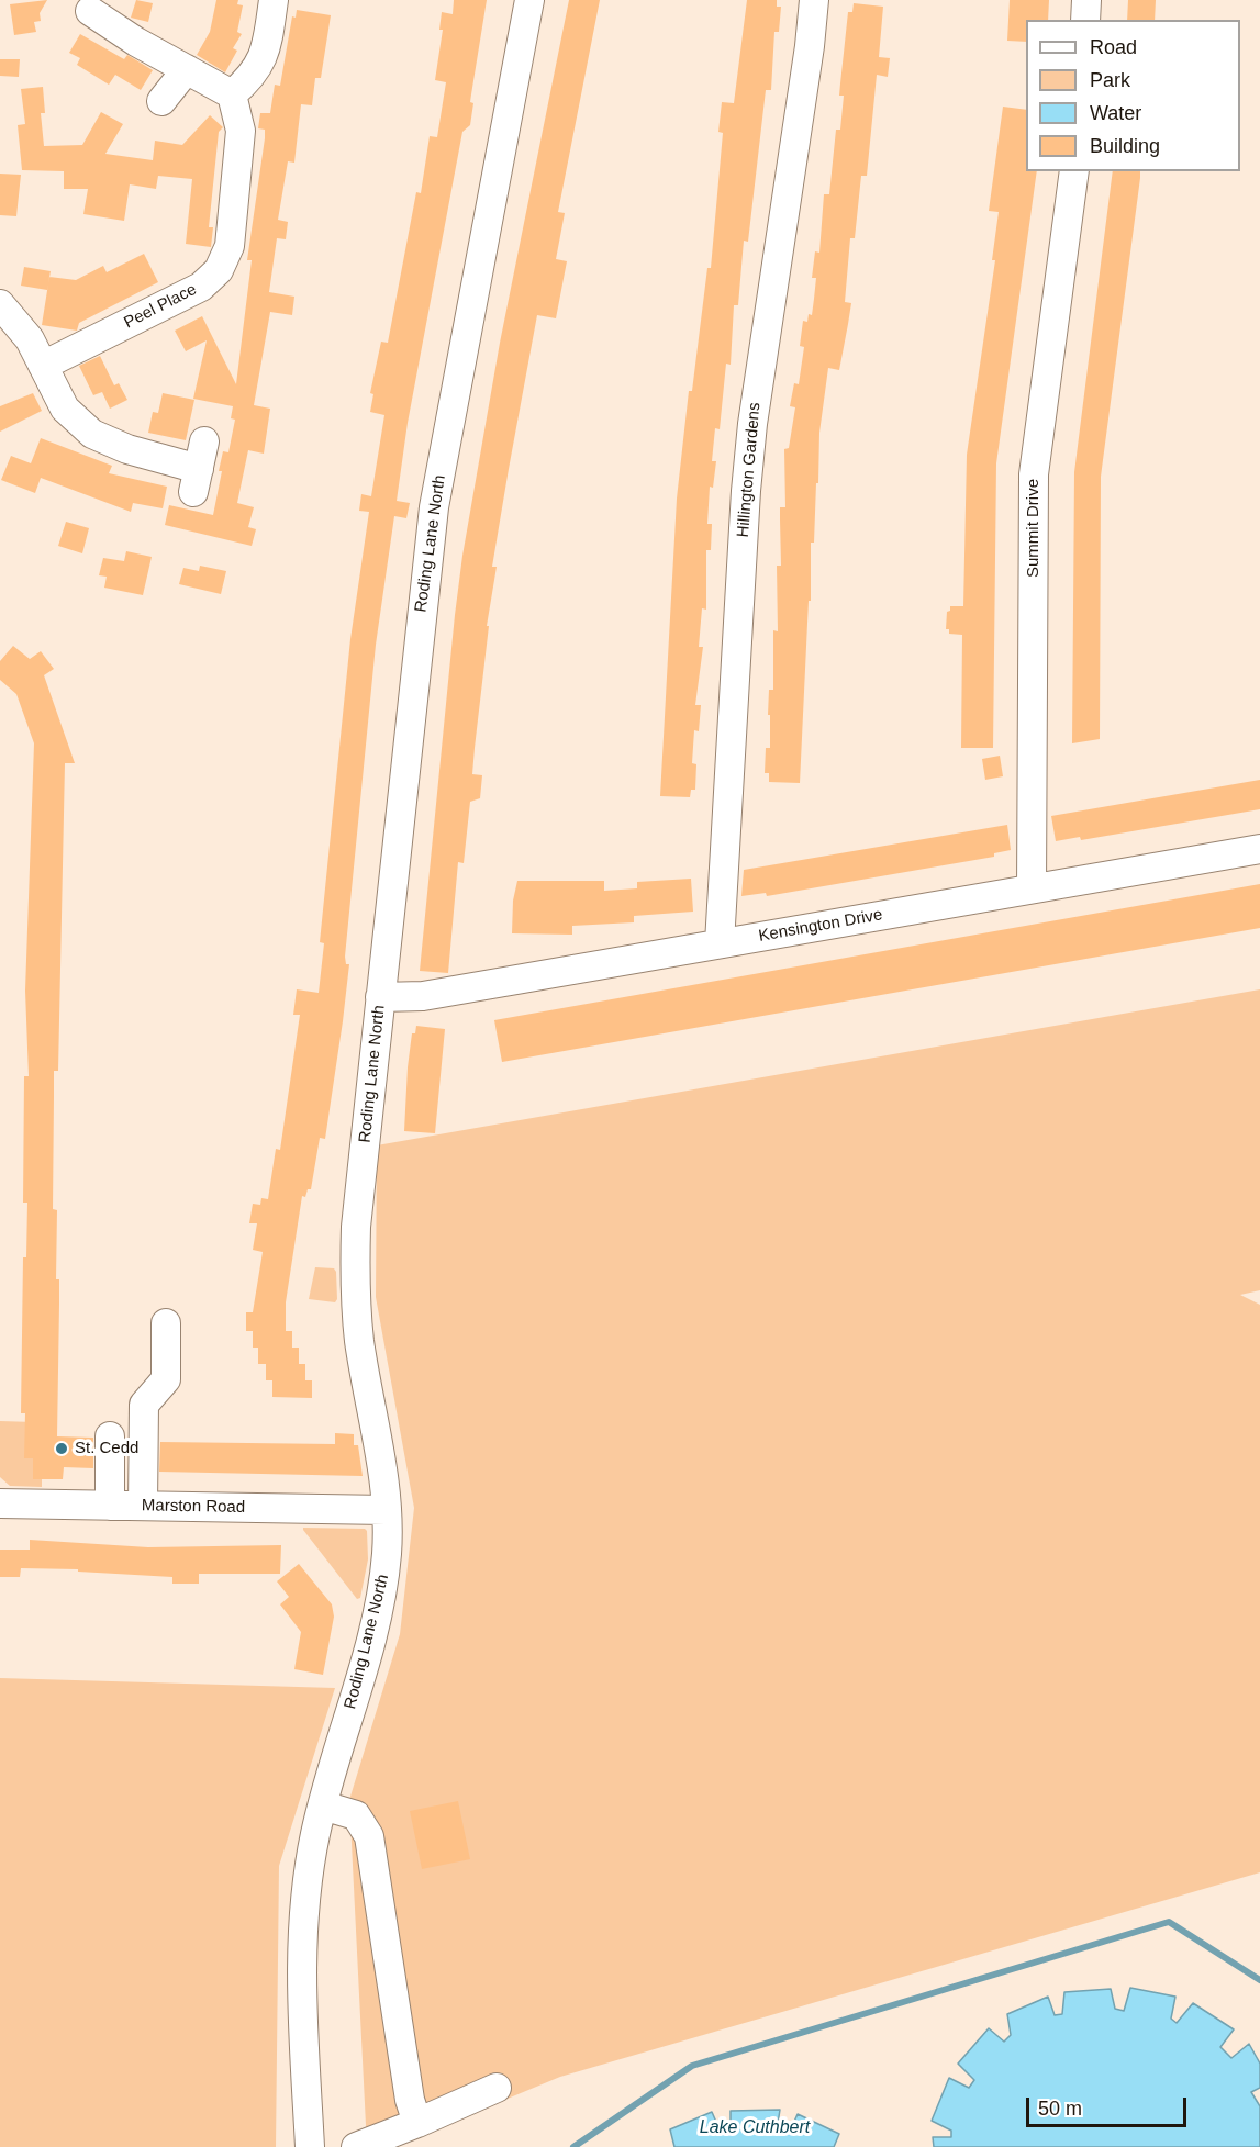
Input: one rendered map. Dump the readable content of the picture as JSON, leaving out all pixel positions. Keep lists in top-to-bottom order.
{
  "streets": {
    "street": [
      "Peel Place",
      "Hillington Gardens",
      "Summit Drive",
      "Roding Lane North",
      "Kensington Drive",
      "Marston Road"
    ]
  },
  "crossings": [
    ["Hillington Gardens", "Kensington Drive"],
    ["Summit Drive", "Kensington Drive"],
    ["Roding Lane North", "Kensington Drive"],
    ["Roding Lane North", "Marston Road"]
  ],
  "water": ["Lake Cuthbert"],
  "places": ["St. Cedd"],
  "legend": [
    "Road",
    "Park",
    "Water",
    "Building"
  ],
  "scale_bar": "50 m"
}
